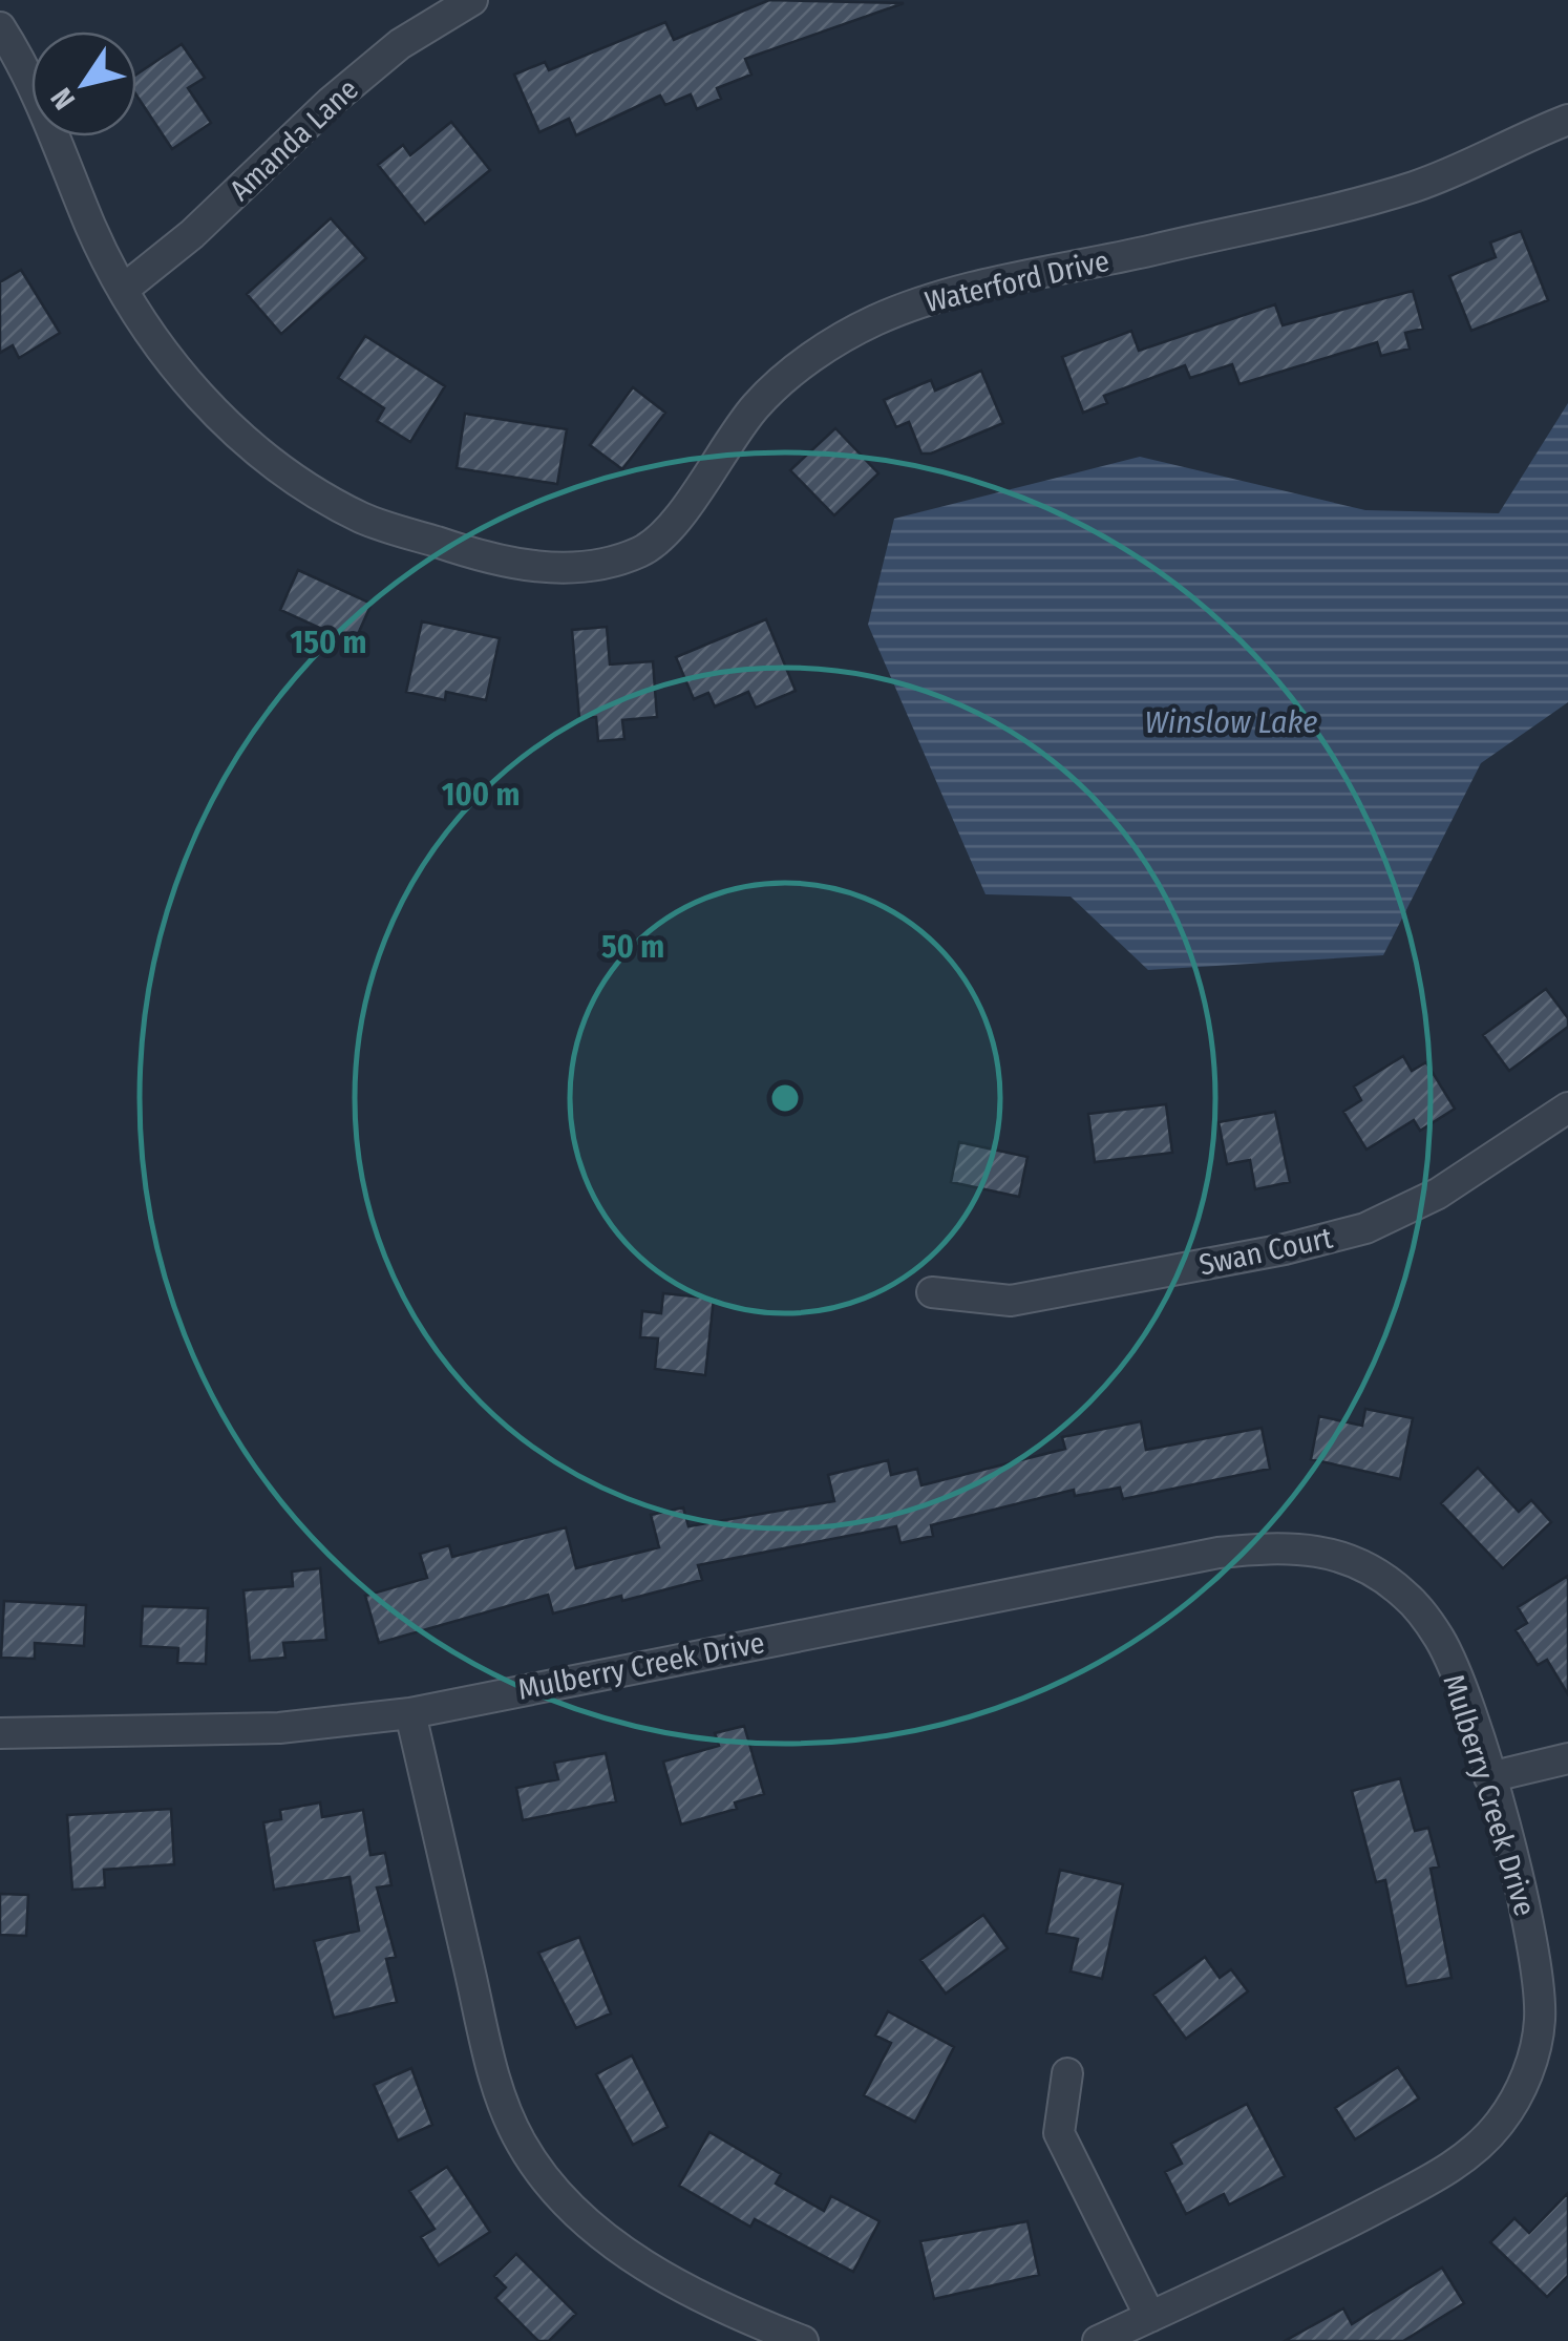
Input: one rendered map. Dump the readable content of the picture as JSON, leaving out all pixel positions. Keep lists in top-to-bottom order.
{
  "streets": {
    "street": [
      "Amanda Lane",
      "Waterford Drive",
      "Swan Court",
      "Mulberry Creek Drive"
    ]
  },
  "crossings": [
    ["Amanda Lane", "Waterford Drive"]
  ],
  "water": ["Winslow Lake"],
  "north": "bottom left",
  "rings": ["150 m", "100 m", "50 m"]
}
